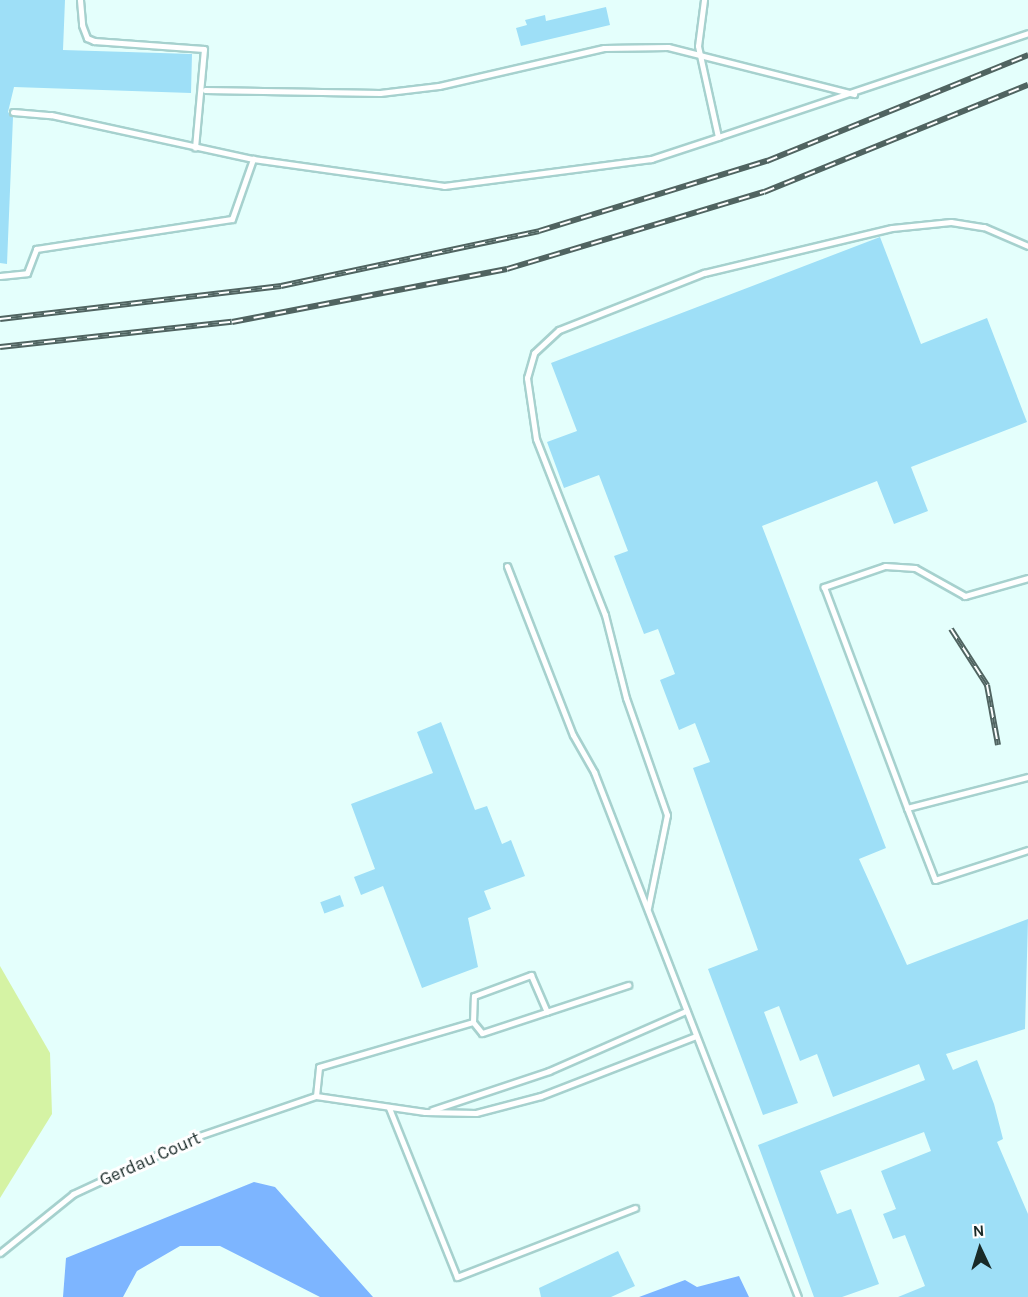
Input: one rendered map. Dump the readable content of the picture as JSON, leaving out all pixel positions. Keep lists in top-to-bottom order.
{
  "streets": {
    "lane": ["Gerdau Court"]
  },
  "north": "top"
}
